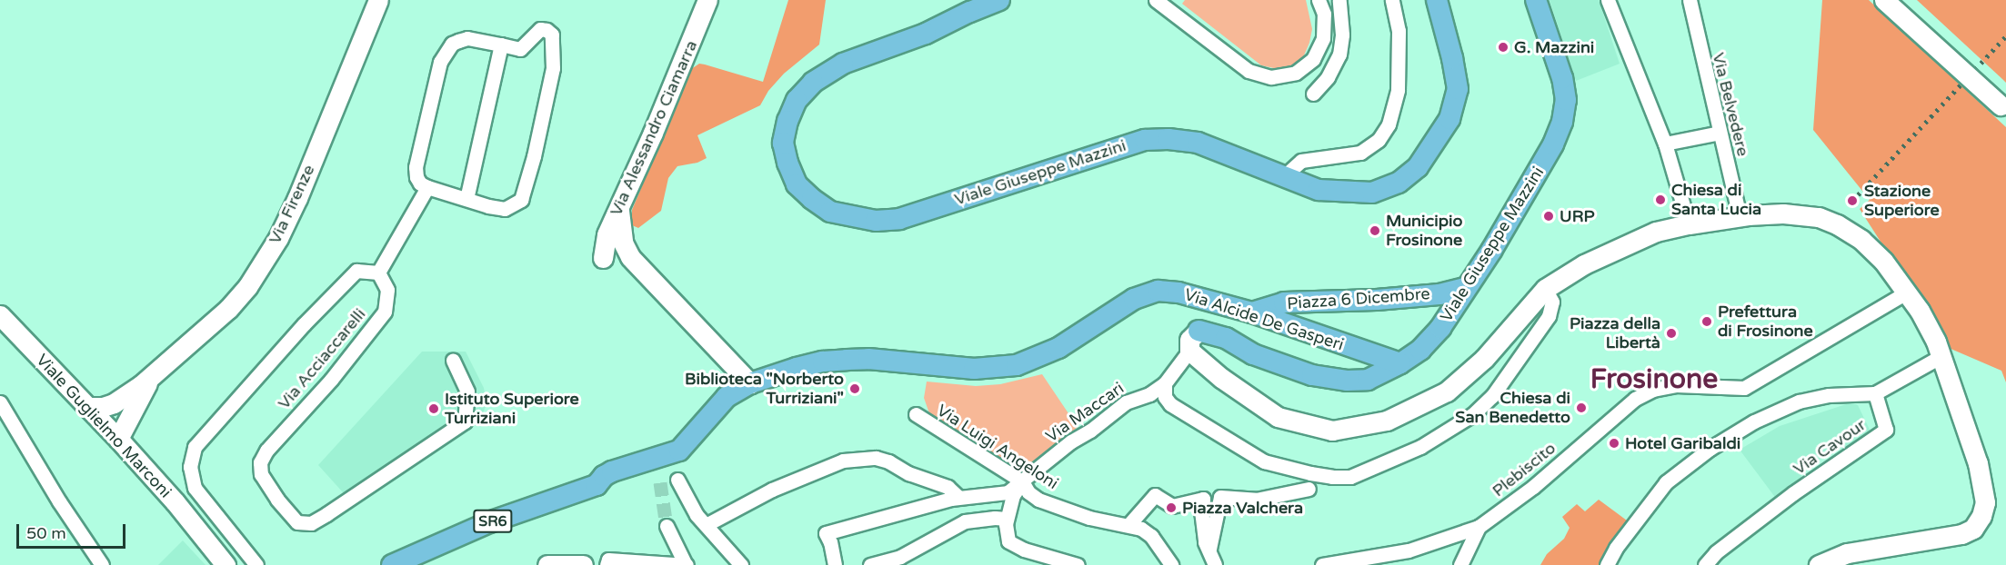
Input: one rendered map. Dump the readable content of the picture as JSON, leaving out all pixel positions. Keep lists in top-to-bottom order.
{
  "streets": {
    "main road": [
      "Via Alessandro Ciamarra",
      "Viale Giuseppe Mazzini",
      "Via Firenze",
      "Piazza 6 Dicembre",
      "Via Alcide De Gasperi",
      "Viale Guglielmo Marconi",
      "SR6"
    ],
    "street": [
      "Via Belvedere",
      "Via Acciaccarelli",
      "Via Maccari",
      "Via Luigi Angeloni",
      "Via Cavour",
      "Plebiscito"
    ]
  },
  "crossings": [
    ["Viale Giuseppe Mazzini", "Piazza 6 Dicembre"],
    ["Viale Giuseppe Mazzini", "Via Alcide De Gasperi"],
    ["Via Firenze", "Viale Guglielmo Marconi"],
    ["Piazza 6 Dicembre", "Via Alcide De Gasperi"],
    ["Via Maccari", "Via Luigi Angeloni"]
  ],
  "districts": ["Frosinone"],
  "places": [
    "G. Mazzini",
    "Chiesa di Santa Lucia",
    "Stazione Superiore",
    "URP",
    "Municipio Frosinone",
    "Prefettura di Frosinone",
    "Piazza della Libertà",
    "Biblioteca \"Norberto Turriziani\"",
    "Chiesa di San Benedetto",
    "Istituto Superiore Turriziani",
    "Hotel Garibaldi",
    "Piazza Valchera"
  ],
  "scale_bar": "50 m"
}
